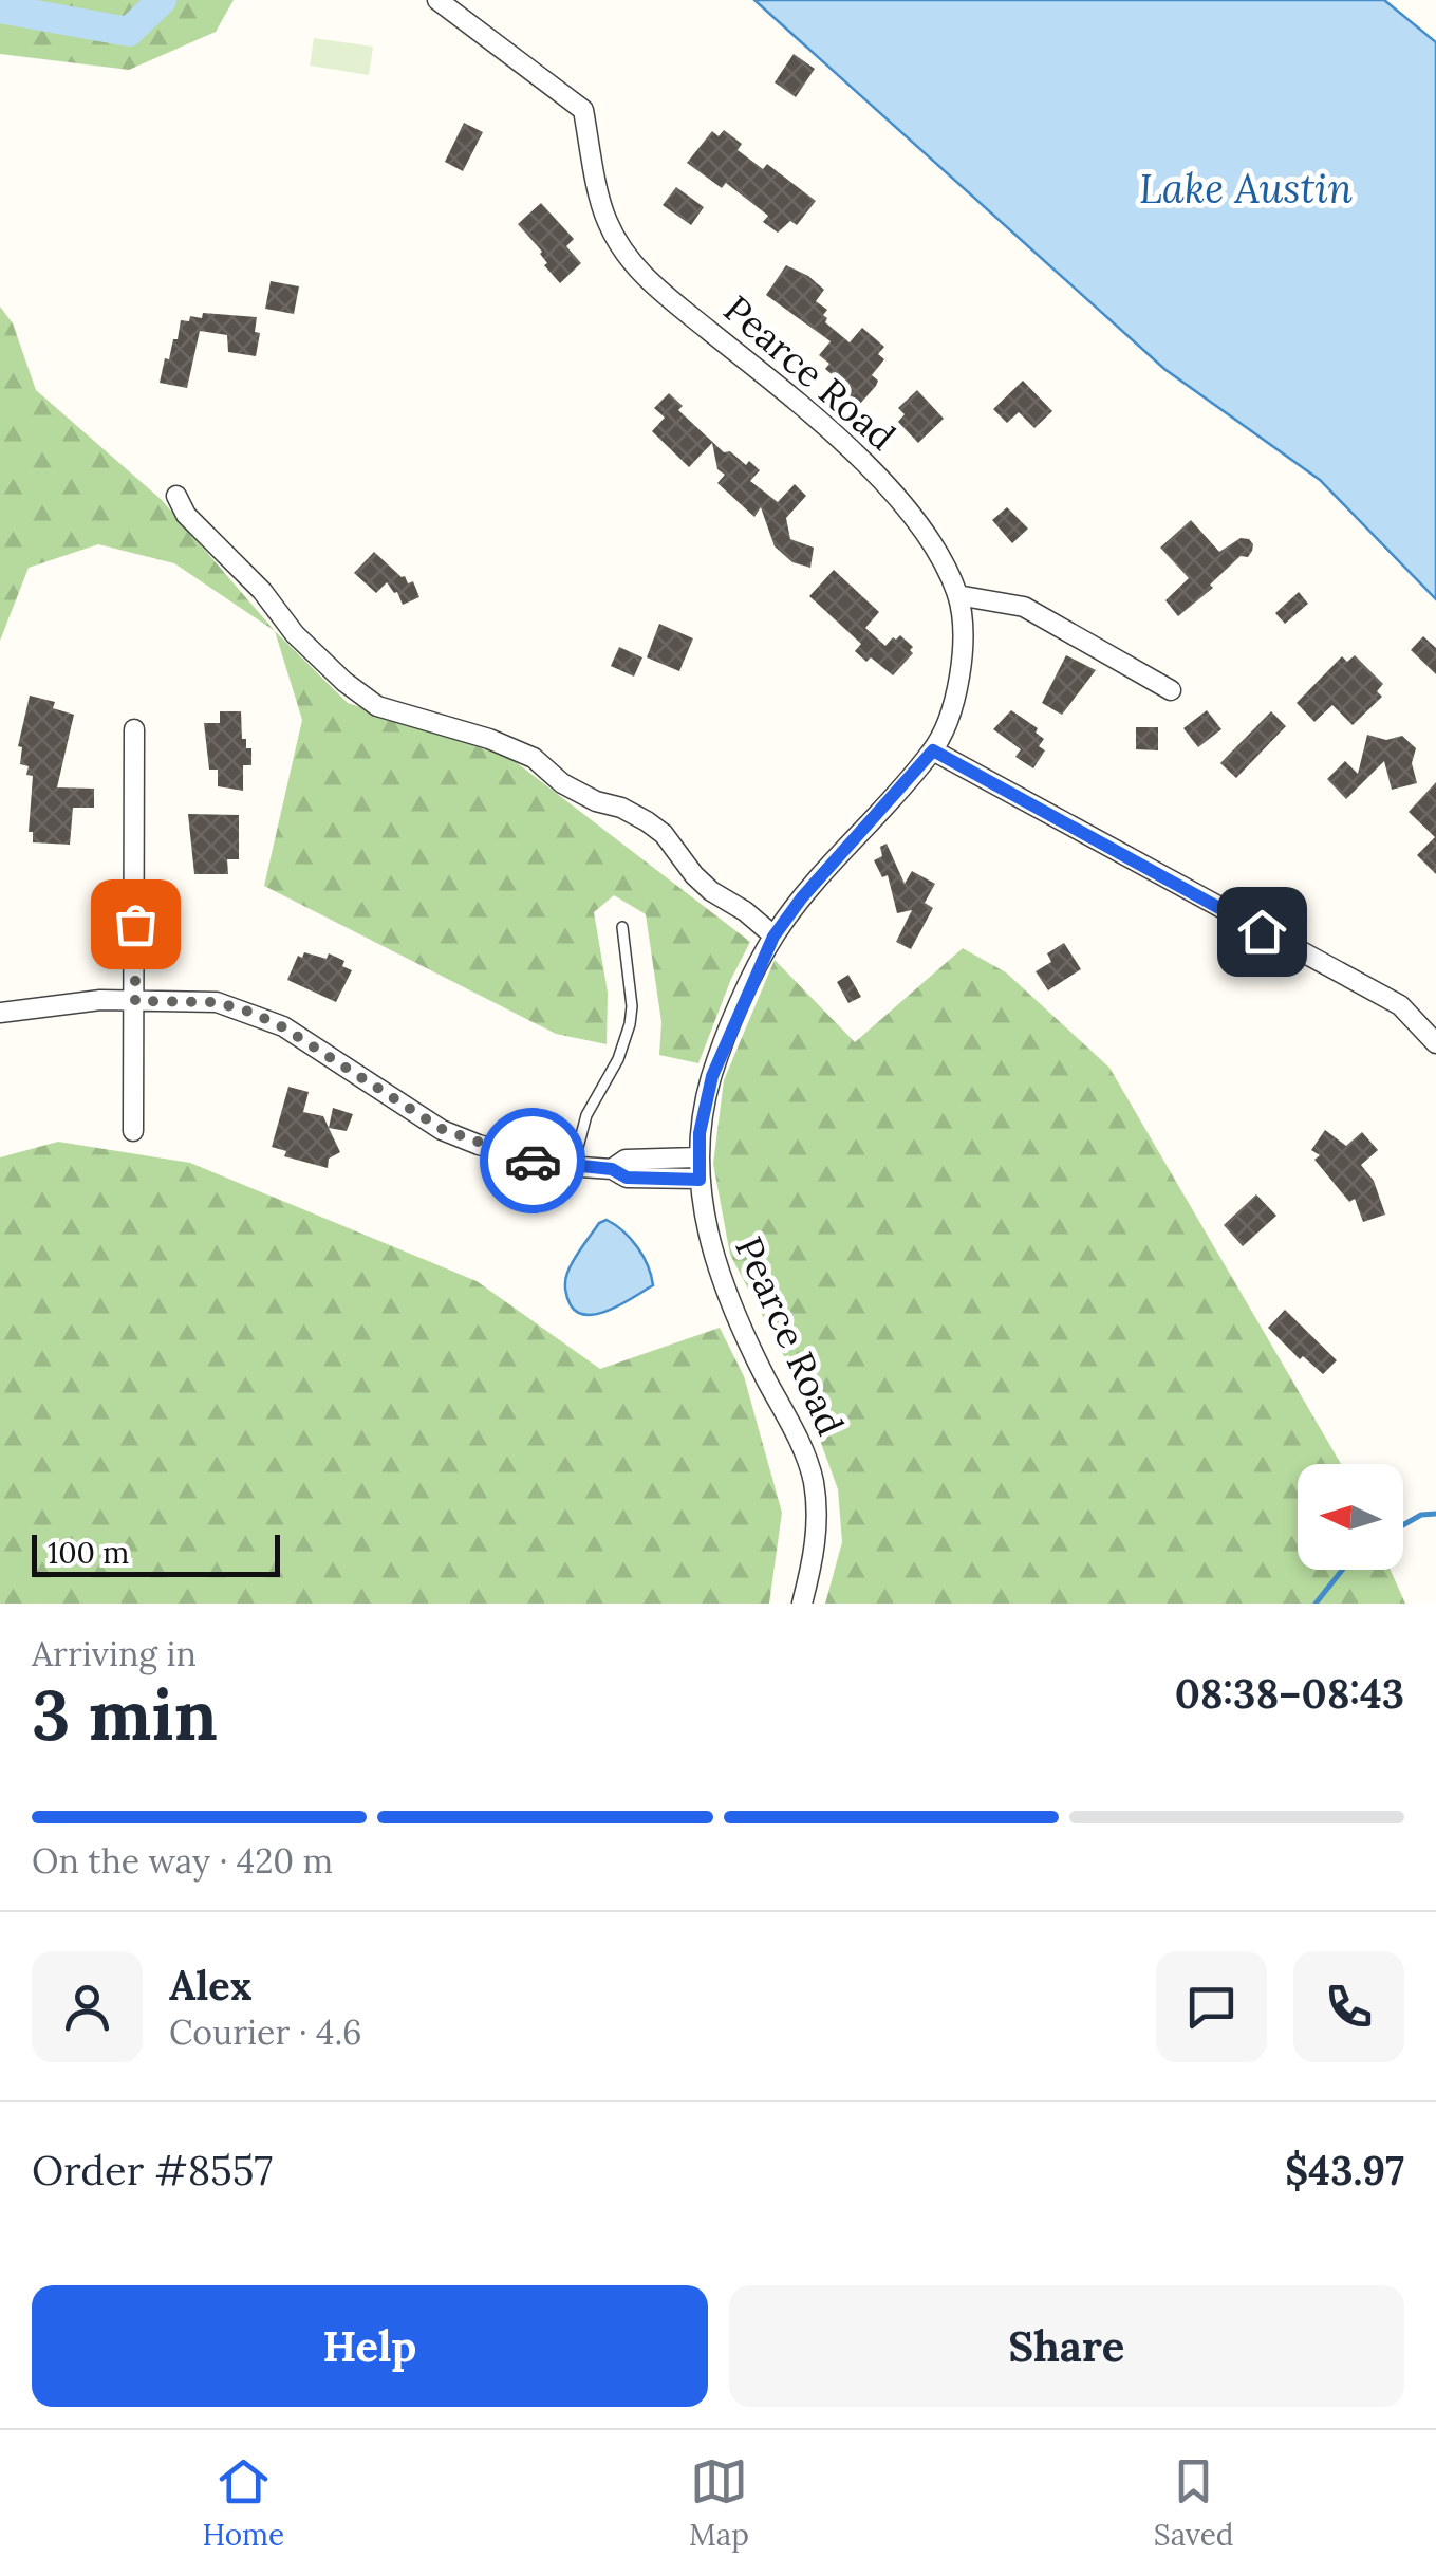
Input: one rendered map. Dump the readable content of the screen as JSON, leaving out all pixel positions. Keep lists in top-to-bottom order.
{
  "streets": {
    "street": ["Pearce Road"]
  },
  "water": ["Lake Austin"],
  "scale_bar": "100 m",
  "north": "left",
  "page": {
    "scale": "100 m",
    "heading": ["3 min", "Arriving in", "08:38–08:43"],
    "panel": [
      "Alex",
      "Courier · 4.6",
      "Order #8557",
      "$43.97"
    ],
    "bar": "On the way · 420 m",
    "buttons": ["Help", "Share"],
    "tabs": ["Home", "Map", "Saved"]
  }
}
